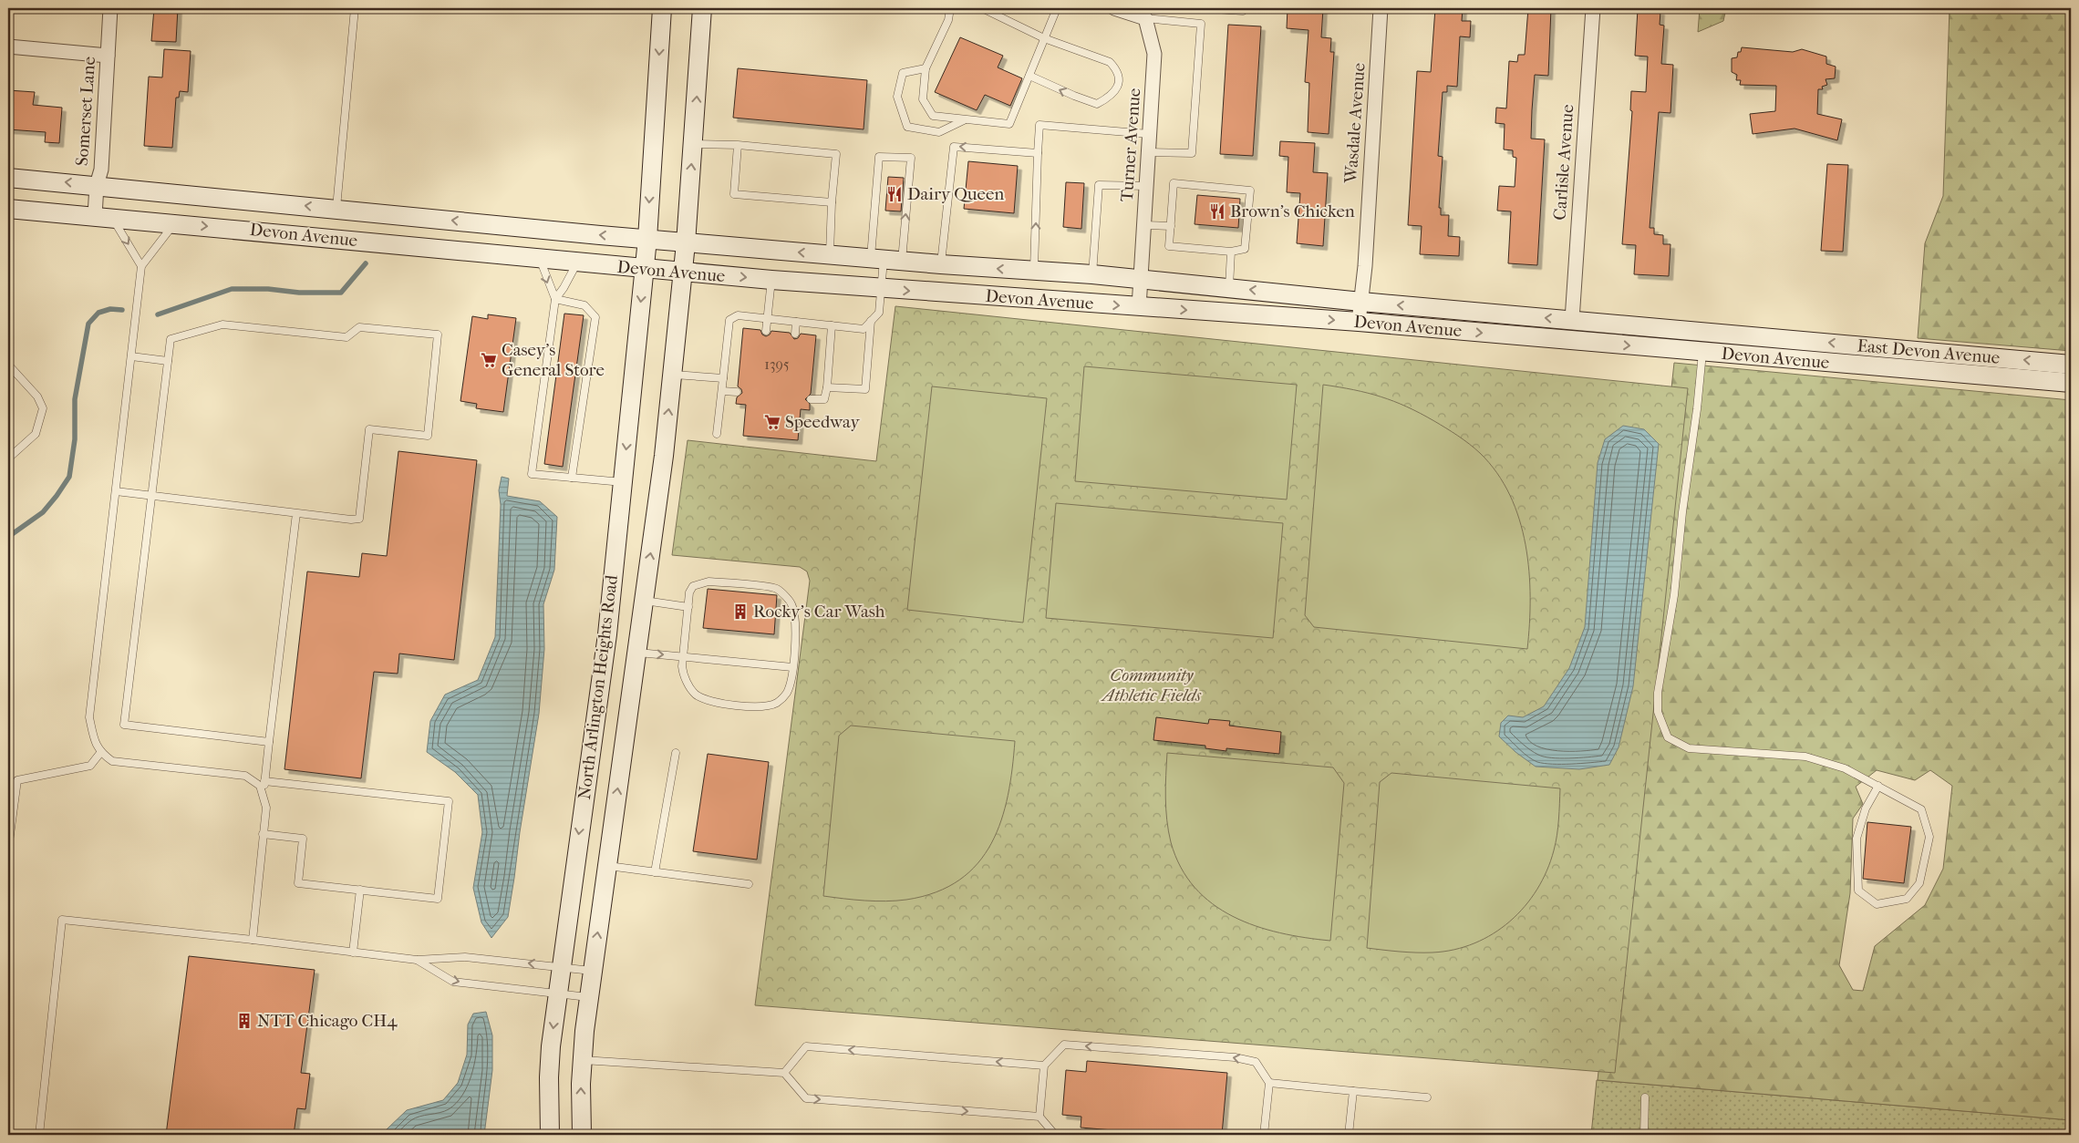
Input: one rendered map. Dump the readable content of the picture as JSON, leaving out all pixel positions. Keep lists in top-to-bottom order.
{
  "streets": {
    "main road": ["Devon Avenue", "East Devon Avenue", "North Arlington Heights Road"],
    "street": [
      "Somerset Lane",
      "Wasdale Avenue",
      "Turner Avenue",
      "Carlisle Avenue"
    ]
  },
  "crossings": [
    ["Somerset Lane", "Devon Avenue"],
    ["Wasdale Avenue", "Devon Avenue"],
    ["Turner Avenue", "Devon Avenue"],
    ["Carlisle Avenue", "Devon Avenue"],
    ["Devon Avenue", "East Devon Avenue"],
    ["Devon Avenue", "North Arlington Heights Road"]
  ],
  "one_way": ["East Devon Avenue"],
  "parks": ["Community Athletic Fields"],
  "places": {
    "restaurant": ["Dairy Queen", "Brown's Chicken"],
    "supermarket": ["Casey's General Store", "Speedway"],
    "building": ["Rocky's Car Wash", "NTT Chicago CH4"]
  },
  "house_numbers": ["1395"]
}
